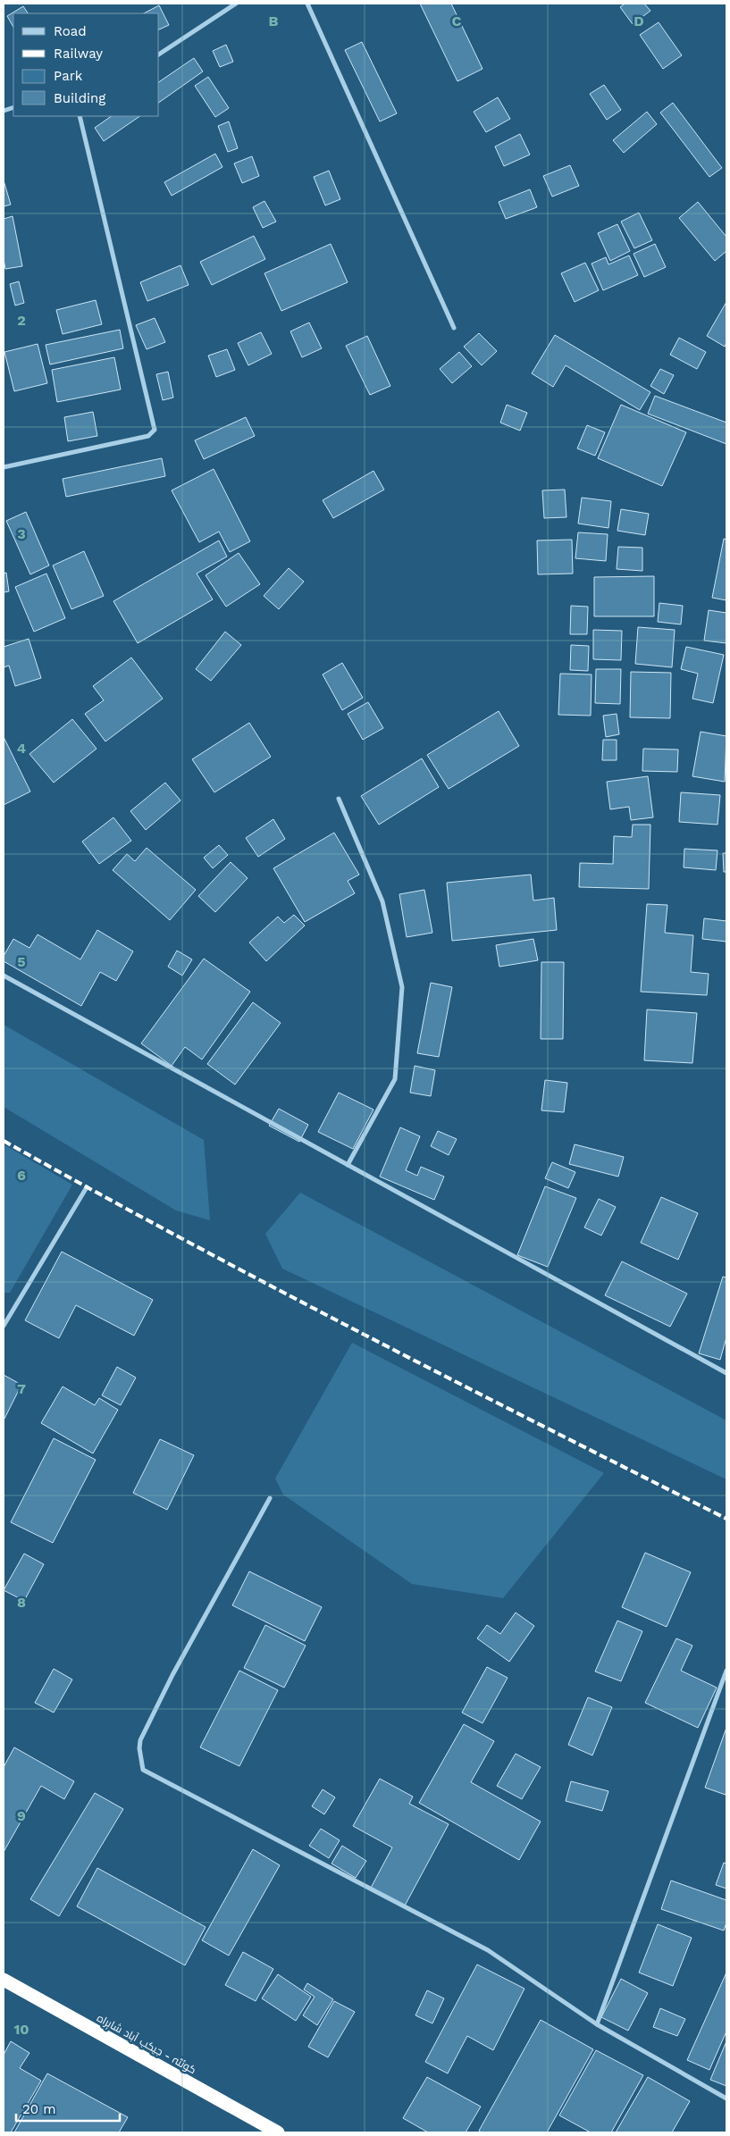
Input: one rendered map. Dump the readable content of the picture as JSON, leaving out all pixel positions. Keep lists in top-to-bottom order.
{
  "streets": {
    "highway": ["کوئٹہ - جیکب آباد شاہراہ"]
  },
  "legend": [
    "Road",
    "Railway",
    "Park",
    "Building"
  ],
  "scale_bar": "20 m",
  "grid": {
    "columns": ["B", "C", "D"],
    "rows": [
      "2",
      "3",
      "4",
      "5",
      "6",
      "7",
      "8",
      "9",
      "10"
    ]
  }
}
